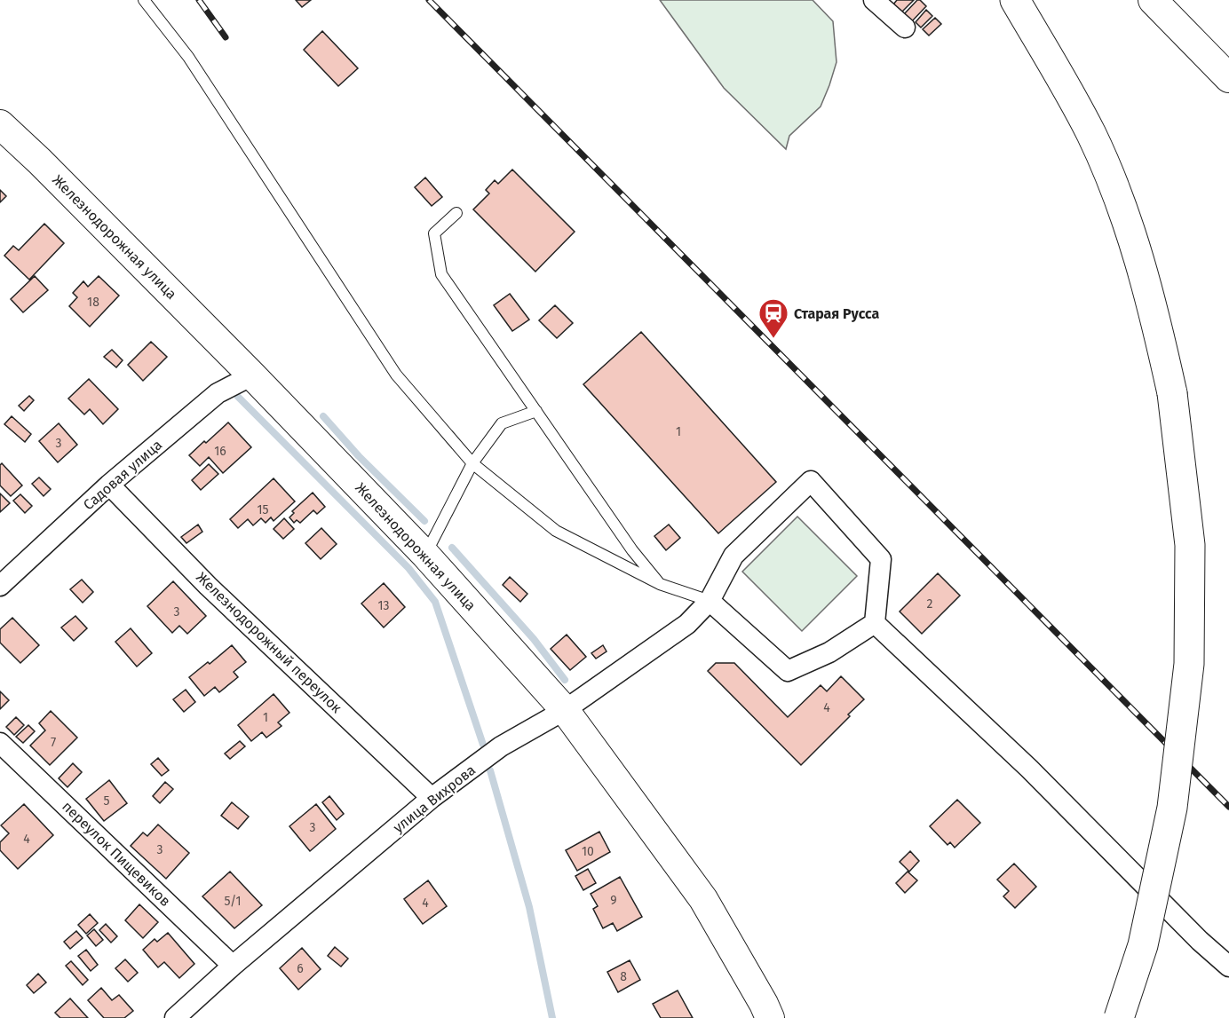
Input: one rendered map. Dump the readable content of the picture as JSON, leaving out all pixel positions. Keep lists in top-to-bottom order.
{
  "streets": {
    "street": [
      "Железнодорожная улица",
      "Садовая улица",
      "Железнодорожный переулок",
      "улица Вихрова",
      "переулок Пищевиков"
    ]
  },
  "crossings": [
    ["Железнодорожная улица", "Садовая улица"],
    ["Железнодорожная улица", "улица Вихрова"],
    ["Садовая улица", "Железнодорожный переулок"],
    ["Железнодорожный переулок", "улица Вихрова"],
    ["улица Вихрова", "переулок Пищевиков"]
  ],
  "places": {
    "station": ["Старая Русса"]
  },
  "house_numbers": [
    "18",
    "1",
    "3",
    "16",
    "15",
    "2",
    "13",
    "3",
    "4",
    "1",
    "7",
    "5",
    "3",
    "4",
    "3",
    "10",
    "9",
    "5/1",
    "4",
    "6",
    "8"
  ]
}
